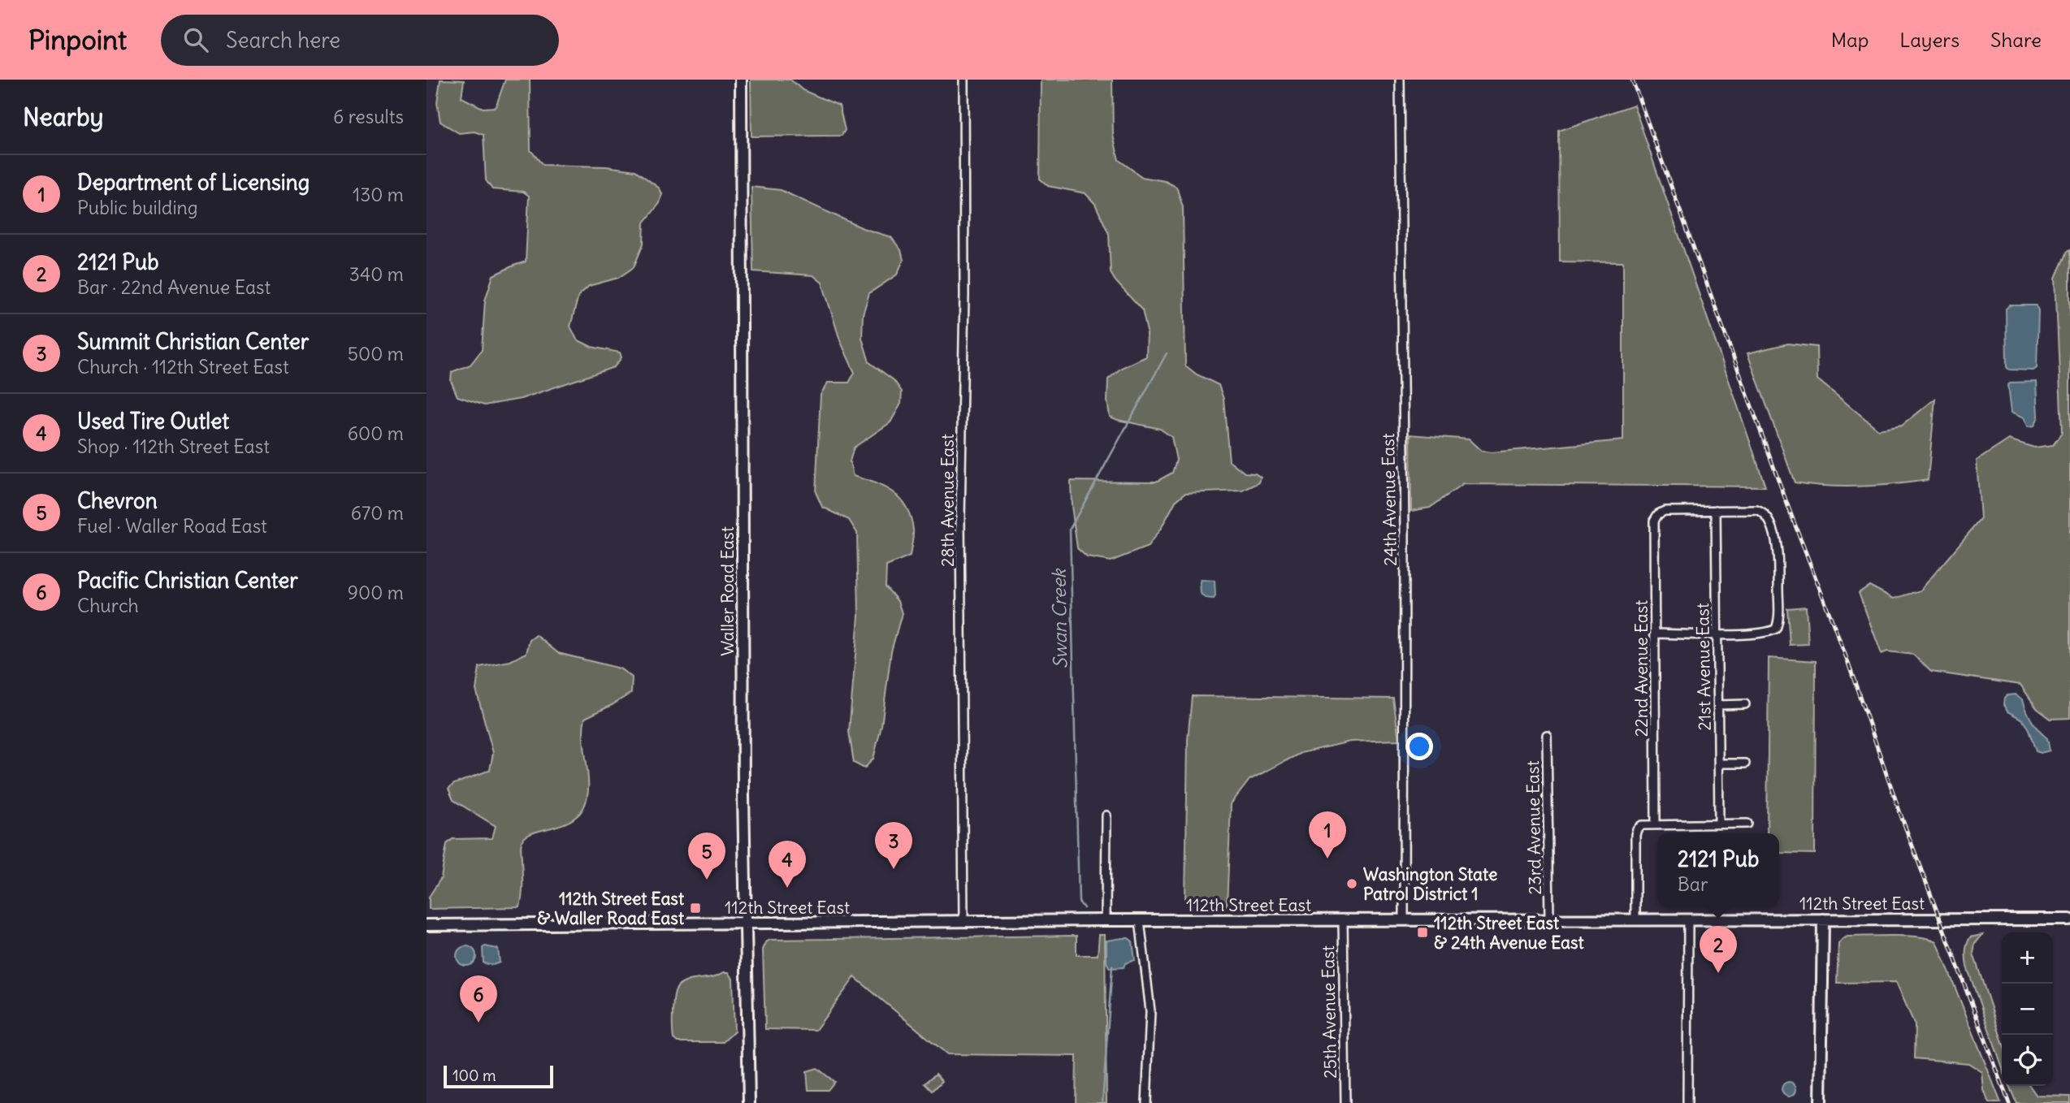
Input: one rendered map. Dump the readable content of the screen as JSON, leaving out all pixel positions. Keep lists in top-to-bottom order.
{
  "streets": {
    "main road": ["Waller Road East", "112th Street East"],
    "street": [
      "24th Avenue East",
      "28th Avenue East",
      "21st Avenue East",
      "22nd Avenue East",
      "23rd Avenue East",
      "25th Avenue East"
    ]
  },
  "crossings": [
    ["24th Avenue East", "112th Street East"],
    ["28th Avenue East", "112th Street East"],
    ["Waller Road East", "112th Street East"],
    ["21st Avenue East", "22nd Avenue East"],
    ["23rd Avenue East", "112th Street East"],
    ["112th Street East", "25th Avenue East"]
  ],
  "water": ["Swan Creek"],
  "places": {
    "other": ["Washington State Patrol District 1"],
    "transit": ["112th Street East & Waller Road East", "112th Street East & 24th Avenue East"]
  },
  "scale_bar": "100 m",
  "page": {
    "header": "Pinpoint",
    "search": "Search here",
    "nav": ["Map", "Layers", "Share"],
    "heading": ["Nearby", "6 results"],
    "list": [
      {
        "mark": "1",
        "name": "Department of Licensing",
        "note": "Public building",
        "value": "130 m"
      },
      {
        "mark": "2",
        "name": "2121 Pub",
        "note": "Bar · 22nd Avenue East",
        "value": "340 m"
      },
      {
        "mark": "3",
        "name": "Summit Christian Center",
        "note": "Church · 112th Street East",
        "value": "500 m"
      },
      {
        "mark": "4",
        "name": "Used Tire Outlet",
        "note": "Shop · 112th Street East",
        "value": "600 m"
      },
      {
        "mark": "5",
        "name": "Chevron",
        "note": "Fuel · Waller Road East",
        "value": "670 m"
      },
      {
        "mark": "6",
        "name": "Pacific Christian Center",
        "note": "Church",
        "value": "900 m"
      }
    ],
    "pins": [
      "1",
      "3",
      "5",
      "4",
      "2",
      "6"
    ],
    "popup": ["2121 Pub", "Bar"],
    "map_buttons": ["+", "−"],
    "scale": "100 m"
  }
}
